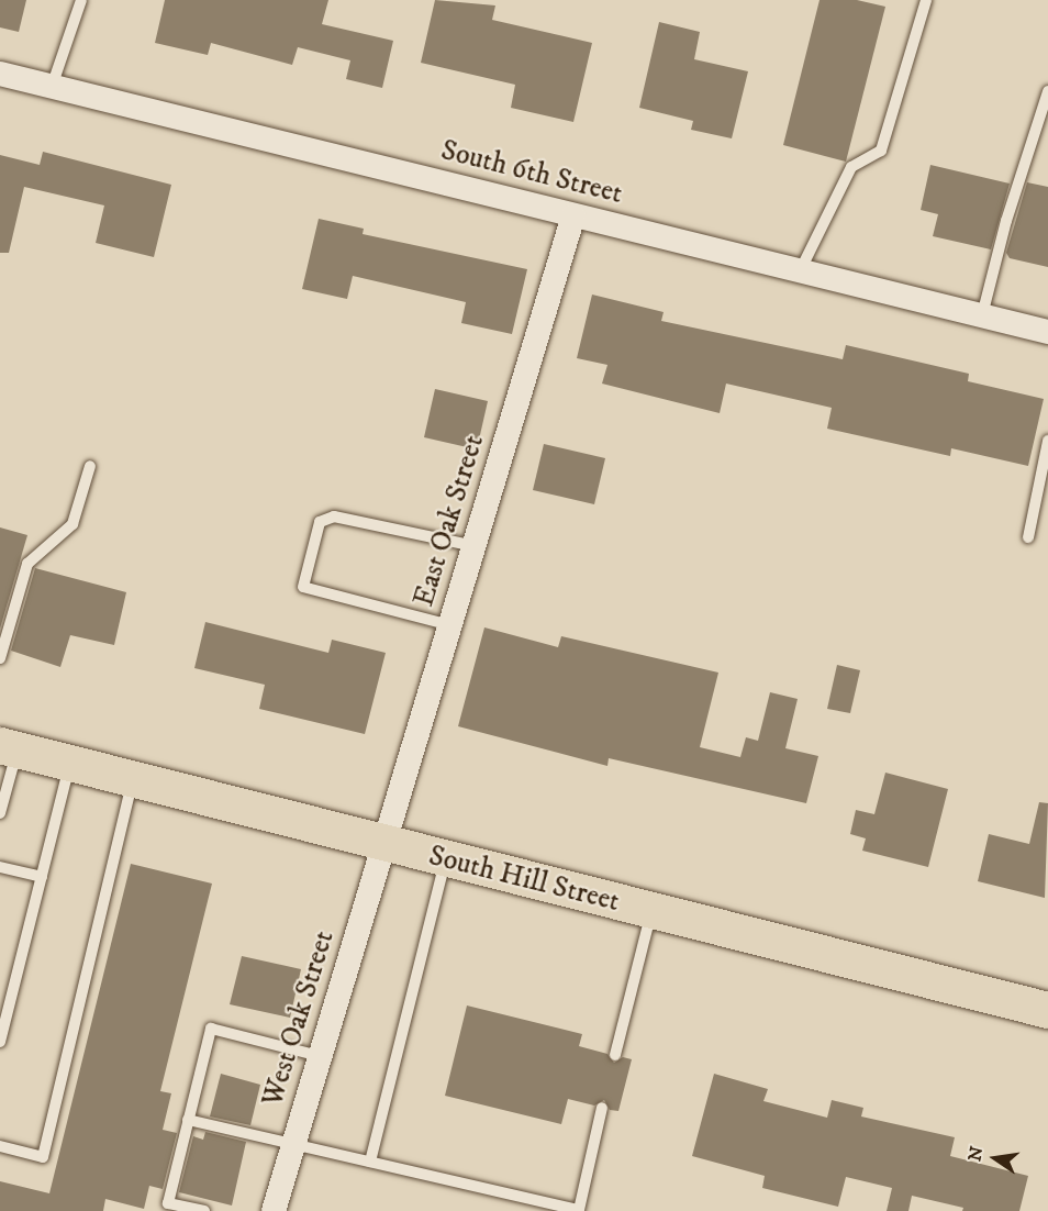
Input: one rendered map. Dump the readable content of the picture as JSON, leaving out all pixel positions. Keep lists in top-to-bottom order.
{
  "streets": {
    "main road": ["South Hill Street"],
    "street": ["South 6th Street", "East Oak Street", "West Oak Street"]
  },
  "crossings": [
    ["South 6th Street", "East Oak Street"],
    ["East Oak Street", "South Hill Street"],
    ["East Oak Street", "West Oak Street"],
    ["South Hill Street", "West Oak Street"]
  ],
  "north": "left"
}
